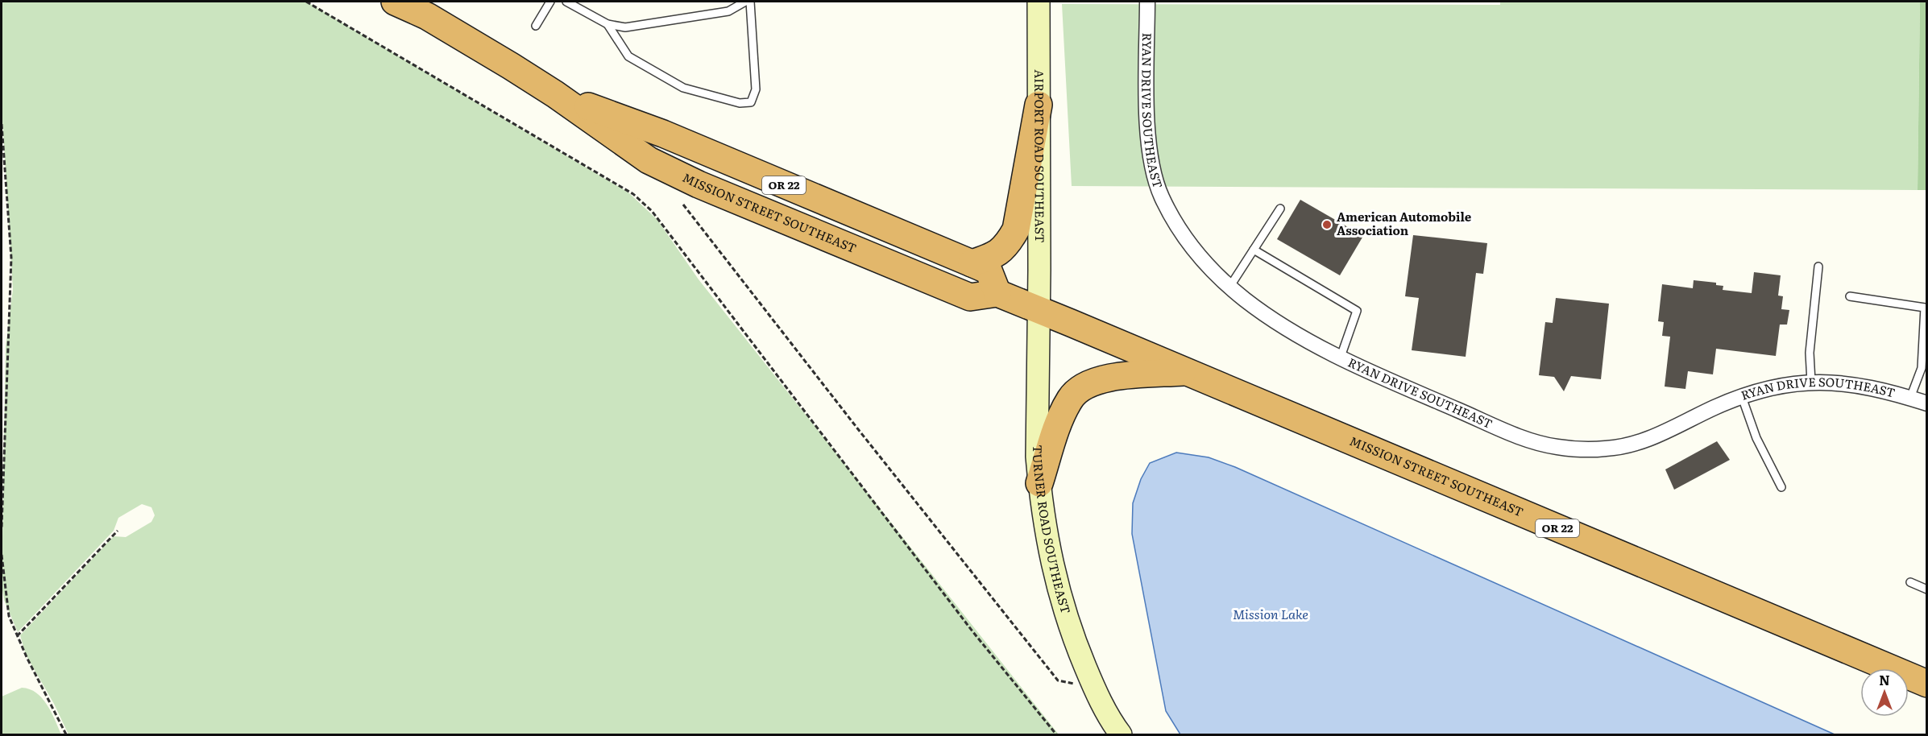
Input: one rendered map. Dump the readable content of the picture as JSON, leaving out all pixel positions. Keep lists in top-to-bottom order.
{
  "streets": {
    "highway": ["OR 22", "MISSION STREET SOUTHEAST"],
    "main road": ["AIRPORT ROAD SOUTHEAST", "TURNER ROAD SOUTHEAST"],
    "street": ["RYAN DRIVE SOUTHEAST"]
  },
  "crossings": [
    ["AIRPORT ROAD SOUTHEAST", "MISSION STREET SOUTHEAST"],
    ["AIRPORT ROAD SOUTHEAST", "TURNER ROAD SOUTHEAST"],
    ["OR 22", "MISSION STREET SOUTHEAST"],
    ["OR 22", "TURNER ROAD SOUTHEAST"],
    ["MISSION STREET SOUTHEAST", "TURNER ROAD SOUTHEAST"]
  ],
  "water": ["Mission Lake"],
  "places": ["American Automobile Association"],
  "north": "top"
}
